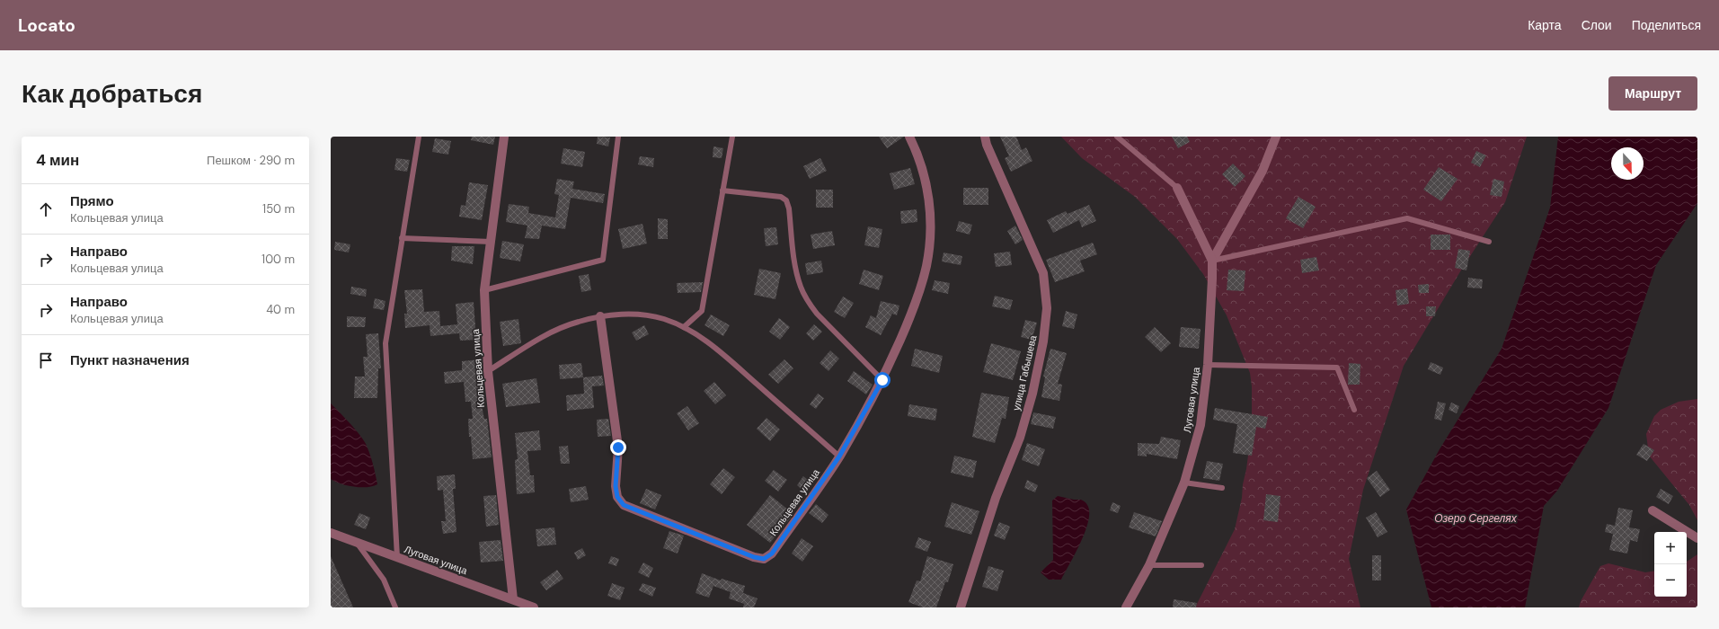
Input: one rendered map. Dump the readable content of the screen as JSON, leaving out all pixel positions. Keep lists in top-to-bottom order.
{
  "streets": {
    "street": ["Кольцевая улица", "улица Габышева", "Луговая улица"]
  },
  "crossings": [
    ["Кольцевая улица", "Луговая улица"]
  ],
  "water": ["Озеро Сергелях"],
  "north": "bottom",
  "page": {
    "header": "Locato",
    "nav": ["Карта", "Слои", "Поделиться"],
    "buttons": "Маршрут",
    "title": "Как добраться",
    "heading": ["4 мин", "Пешком · 290 m"],
    "list": [
      ["Прямо", "Кольцевая улица", "150 m"],
      ["Направо", "Кольцевая улица", "100 m"],
      ["Направо", "Кольцевая улица", "40 m"],
      "Пункт назначения"
    ],
    "map_buttons": ["+", "−"]
  }
}
